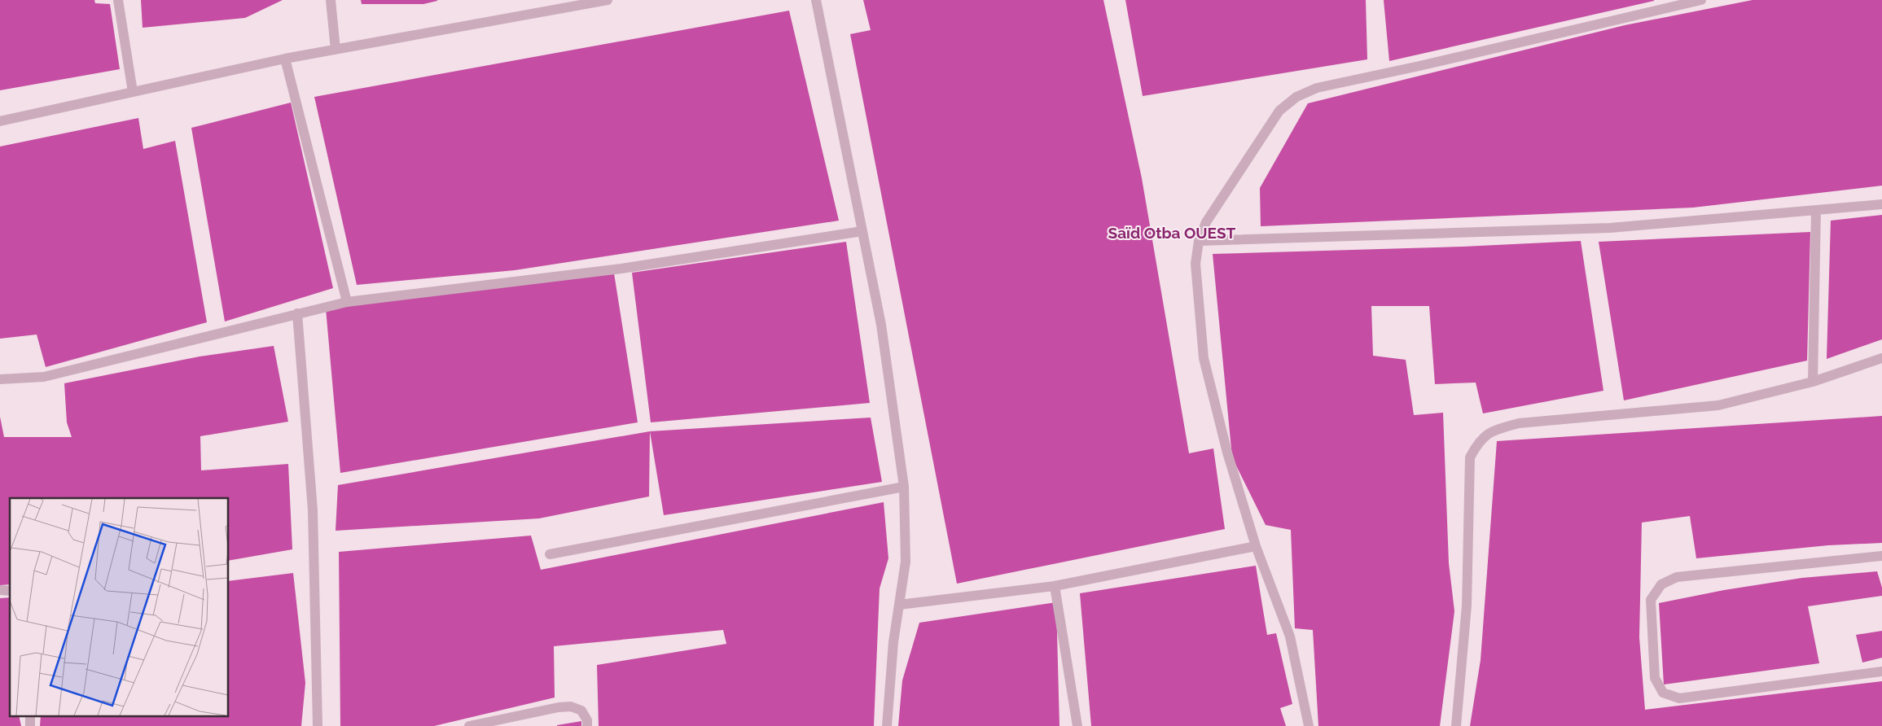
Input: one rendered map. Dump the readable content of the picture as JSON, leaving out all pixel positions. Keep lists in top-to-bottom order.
{
  "districts": ["Saïd Otba OUEST"]
}
